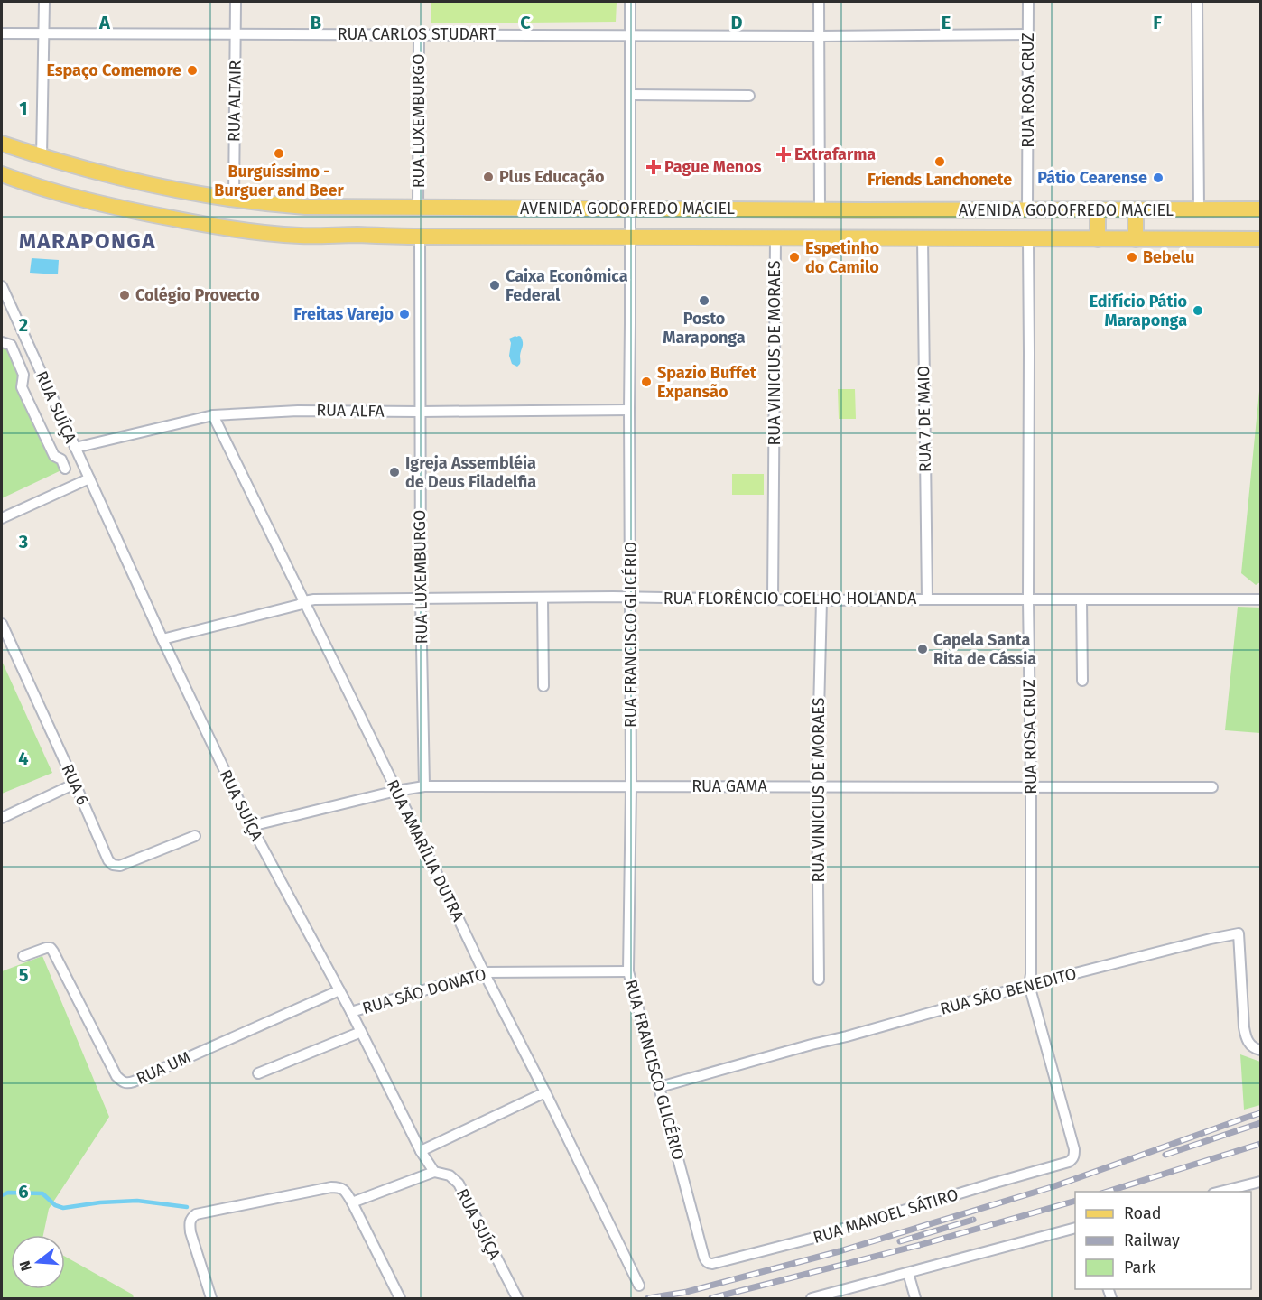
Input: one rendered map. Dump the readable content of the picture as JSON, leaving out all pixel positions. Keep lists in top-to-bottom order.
{
  "streets": {
    "main road": ["AVENIDA GODOFREDO MACIEL"],
    "street": [
      "RUA CARLOS STUDART",
      "RUA ROSA CRUZ",
      "RUA ALTAIR",
      "RUA LUXEMBURGO",
      "RUA VINICIUS DE MORAES",
      "RUA SUÍÇA",
      "RUA ALFA",
      "RUA 7 DE MAIO",
      "RUA FLORÊNCIO COELHO HOLANDA",
      "RUA FRANCISCO GLICÉRIO",
      "RUA 6",
      "RUA GAMA",
      "RUA AMARÍLIA DUTRA",
      "RUA SÃO DONATO",
      "RUA SÃO BENEDITO",
      "RUA UM",
      "RUA MANOEL SÁTIRO"
    ]
  },
  "crossings": [
    ["RUA CARLOS STUDART", "RUA ROSA CRUZ"],
    ["RUA CARLOS STUDART", "RUA ALTAIR"],
    ["RUA CARLOS STUDART", "RUA LUXEMBURGO"],
    ["RUA CARLOS STUDART", "RUA FRANCISCO GLICÉRIO"],
    ["RUA ROSA CRUZ", "AVENIDA GODOFREDO MACIEL"],
    ["RUA ROSA CRUZ", "RUA FLORÊNCIO COELHO HOLANDA"],
    ["RUA ROSA CRUZ", "RUA GAMA"],
    ["RUA ROSA CRUZ", "RUA SÃO BENEDITO"],
    ["RUA ROSA CRUZ", "RUA MANOEL SÁTIRO"],
    ["RUA ALTAIR", "AVENIDA GODOFREDO MACIEL"],
    ["RUA LUXEMBURGO", "AVENIDA GODOFREDO MACIEL"],
    ["RUA LUXEMBURGO", "RUA ALFA"],
    ["RUA LUXEMBURGO", "RUA FLORÊNCIO COELHO HOLANDA"],
    ["RUA LUXEMBURGO", "RUA GAMA"],
    ["AVENIDA GODOFREDO MACIEL", "RUA VINICIUS DE MORAES"],
    ["AVENIDA GODOFREDO MACIEL", "RUA 7 DE MAIO"],
    ["AVENIDA GODOFREDO MACIEL", "RUA FRANCISCO GLICÉRIO"],
    ["RUA VINICIUS DE MORAES", "RUA FLORÊNCIO COELHO HOLANDA"],
    ["RUA VINICIUS DE MORAES", "RUA GAMA"],
    ["RUA SUÍÇA", "RUA ALFA"],
    ["RUA SUÍÇA", "RUA FLORÊNCIO COELHO HOLANDA"],
    ["RUA SUÍÇA", "RUA GAMA"],
    ["RUA SUÍÇA", "RUA SÃO DONATO"],
    ["RUA SUÍÇA", "RUA UM"],
    ["RUA ALFA", "RUA FRANCISCO GLICÉRIO"],
    ["RUA ALFA", "RUA AMARÍLIA DUTRA"],
    ["RUA 7 DE MAIO", "RUA FLORÊNCIO COELHO HOLANDA"],
    ["RUA FLORÊNCIO COELHO HOLANDA", "RUA FRANCISCO GLICÉRIO"],
    ["RUA FLORÊNCIO COELHO HOLANDA", "RUA AMARÍLIA DUTRA"],
    ["RUA FRANCISCO GLICÉRIO", "RUA GAMA"],
    ["RUA FRANCISCO GLICÉRIO", "RUA SÃO DONATO"],
    ["RUA FRANCISCO GLICÉRIO", "RUA SÃO BENEDITO"],
    ["RUA FRANCISCO GLICÉRIO", "RUA MANOEL SÁTIRO"],
    ["RUA GAMA", "RUA AMARÍLIA DUTRA"],
    ["RUA AMARÍLIA DUTRA", "RUA SÃO DONATO"]
  ],
  "districts": ["MARAPONGA"],
  "places": {
    "other": [
      "Espaço Comemore",
      "Burguíssimo - Burguer and Beer",
      "Friends Lanchonete",
      "Plus Educação",
      "Pátio Cearense",
      "Espetinho do Camilo",
      "Bebelu",
      "Caixa Econômica Federal",
      "Colégio Provecto",
      "Posto Maraponga",
      "Edifício Pátio Maraponga",
      "Freitas Varejo",
      "Spazio Buffet Expansão",
      "Igreja Assembléia de Deus Filadelfia",
      "Capela Santa Rita de Cássia"
    ],
    "health": ["Extrafarma", "Pague Menos"]
  },
  "legend": ["Road", "Railway", "Park"],
  "north": "left",
  "grid": {
    "columns": [
      "A",
      "B",
      "C",
      "D",
      "E",
      "F"
    ],
    "rows": [
      "1",
      "2",
      "3",
      "4",
      "5",
      "6"
    ]
  }
}
